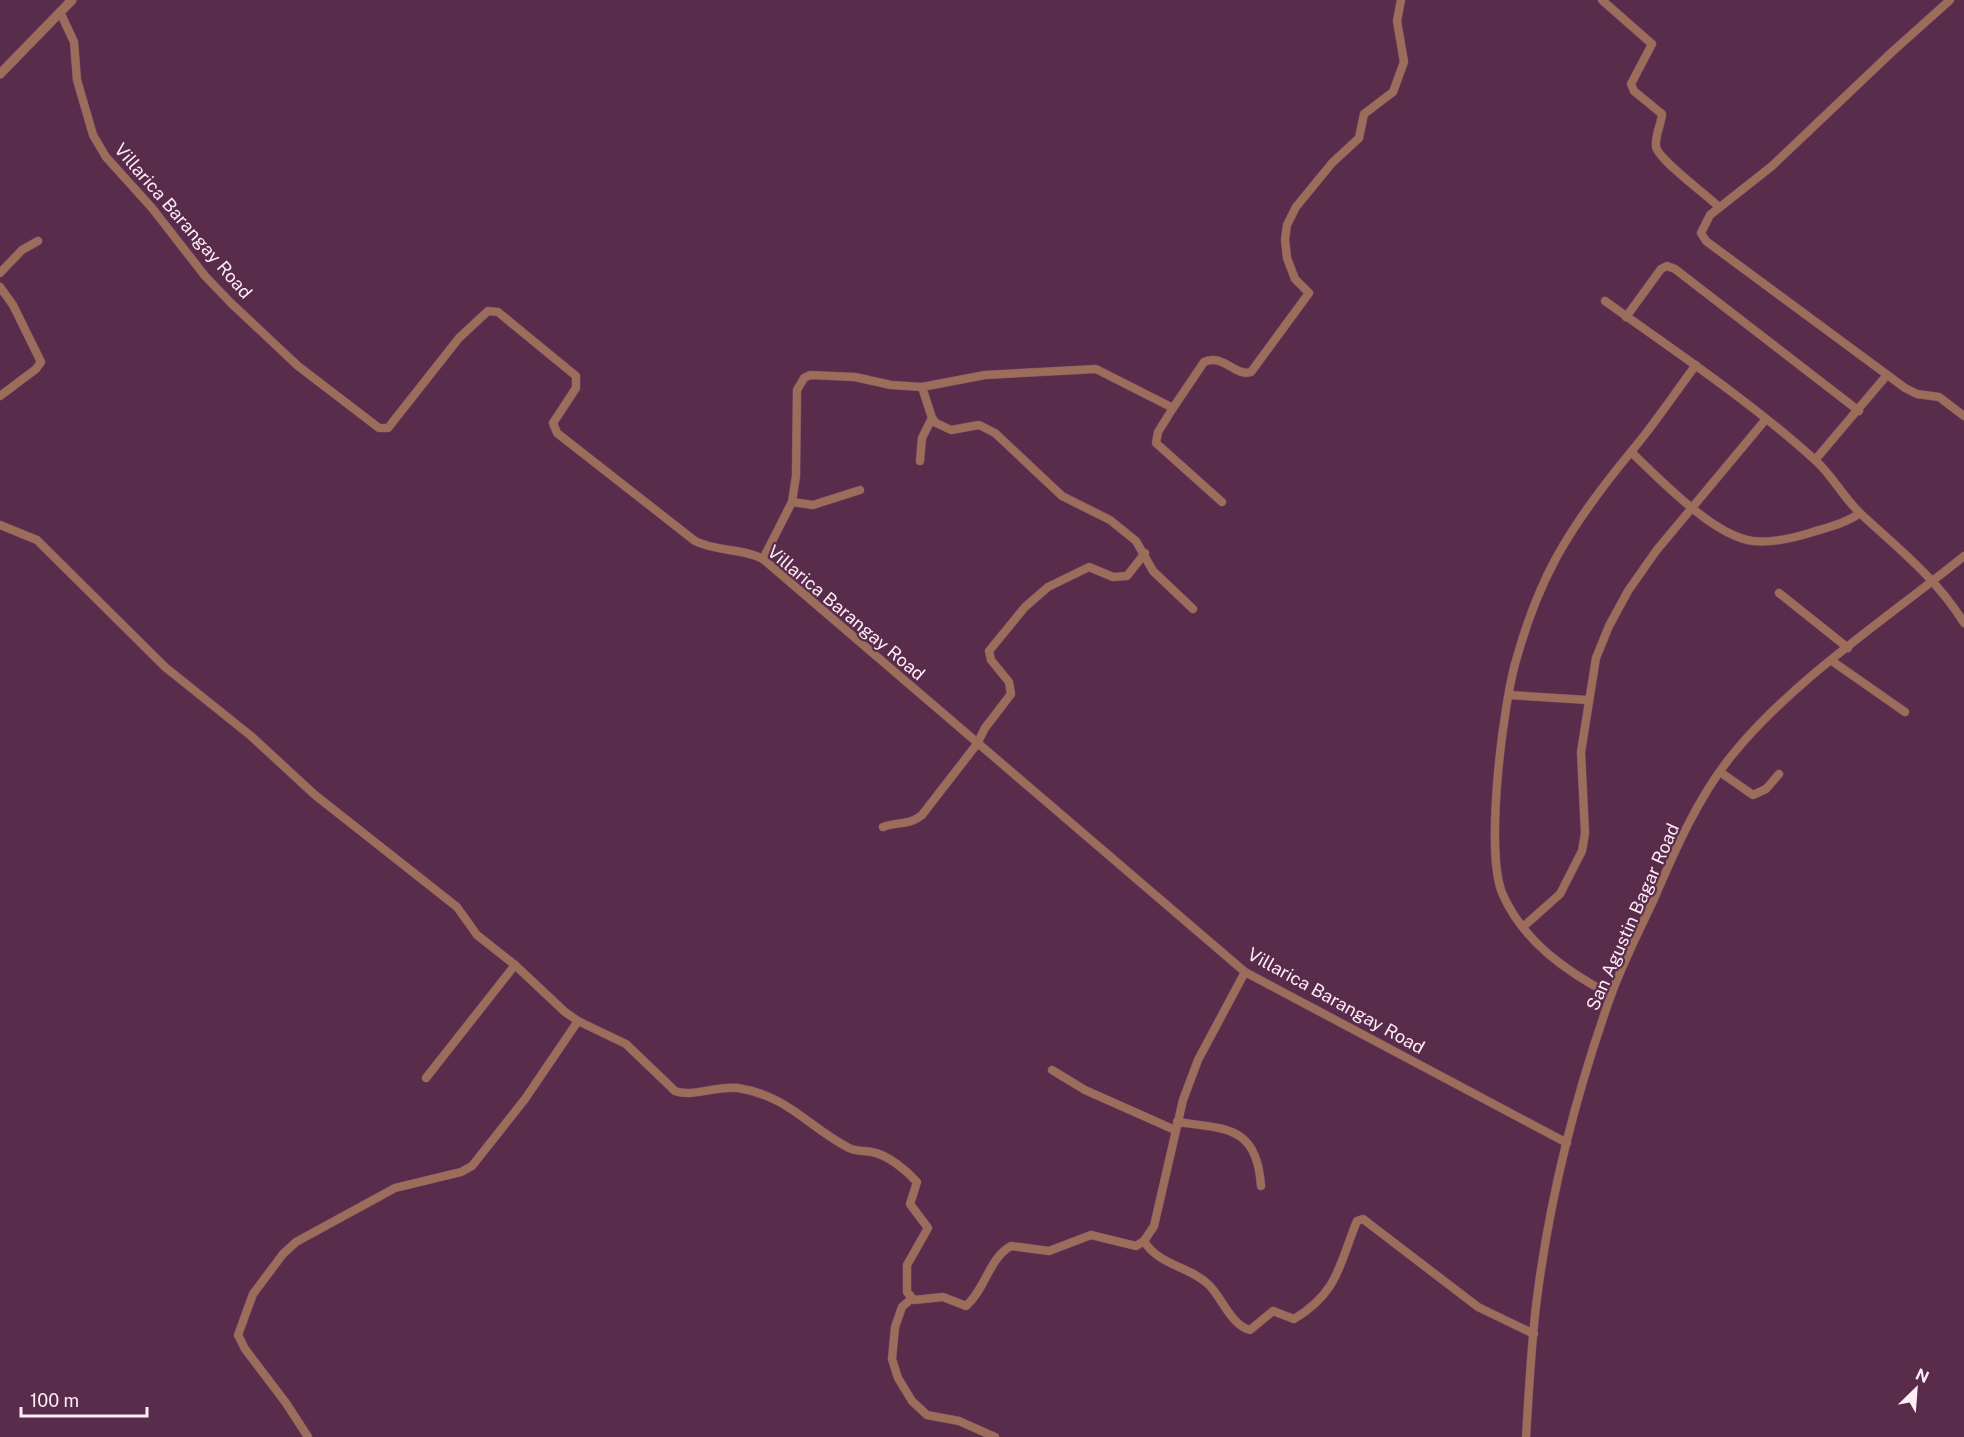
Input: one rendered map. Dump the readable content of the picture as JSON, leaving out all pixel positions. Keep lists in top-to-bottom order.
{
  "streets": {
    "street": ["Villarica Barangay Road", "San Agustin Bagar Road"]
  },
  "crossings": [
    ["Villarica Barangay Road", "San Agustin Bagar Road"]
  ],
  "scale_bar": "100 m",
  "north": "top right"
}
